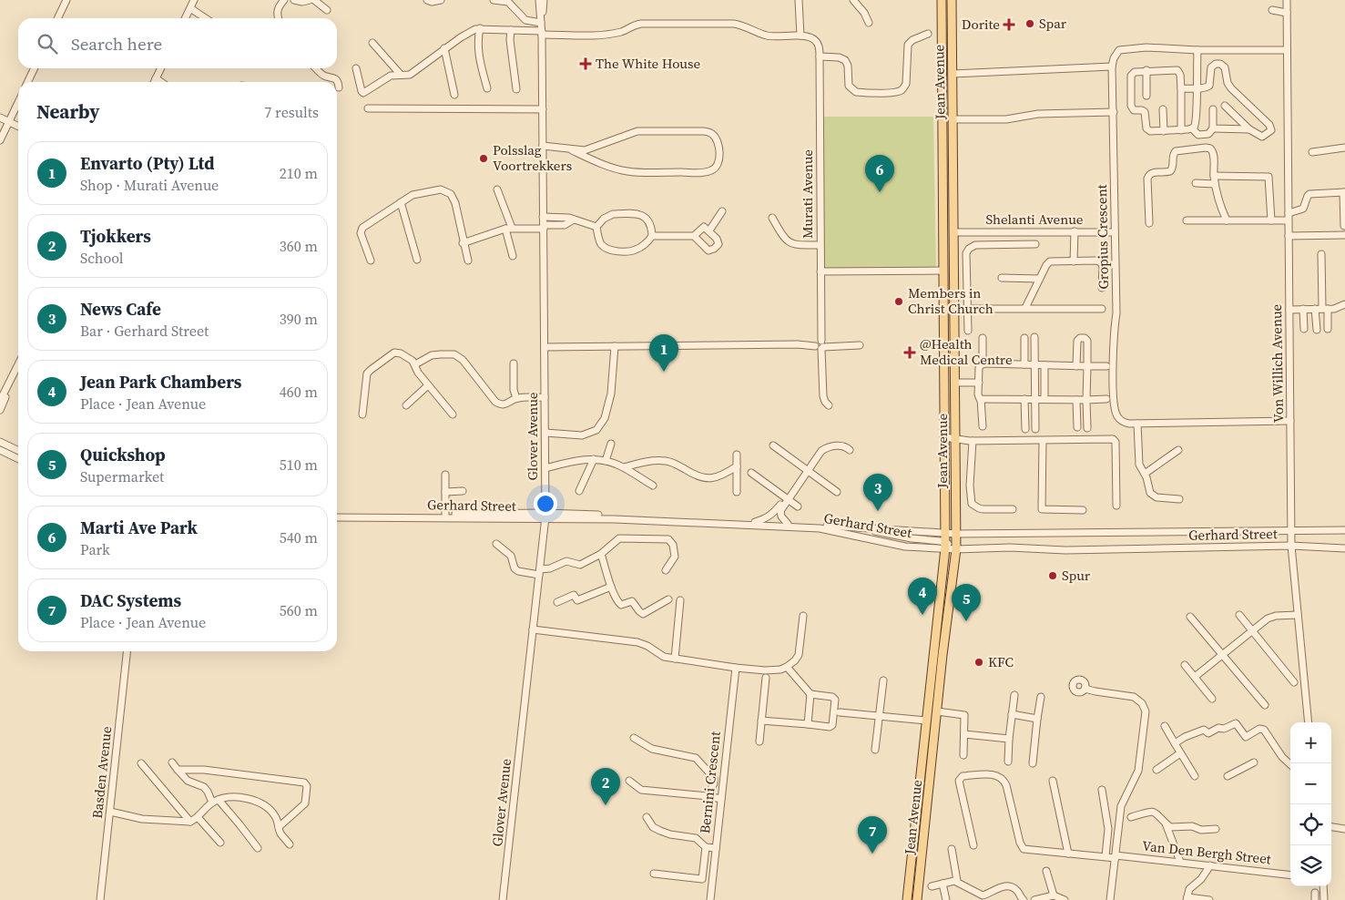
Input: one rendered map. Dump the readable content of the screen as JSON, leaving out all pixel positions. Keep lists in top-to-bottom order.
{
  "streets": {
    "main road": ["Jean Avenue"],
    "street": [
      "Murati Avenue",
      "Shelanti Avenue",
      "Gropius Crescent",
      "Von Willich Avenue",
      "Glover Avenue",
      "Gerhard Street",
      "Basden Avenue",
      "Bernini Crescent",
      "Van Den Bergh Street"
    ]
  },
  "crossings": [
    ["Jean Avenue", "Shelanti Avenue"],
    ["Jean Avenue", "Gerhard Street"],
    ["Shelanti Avenue", "Gropius Crescent"],
    ["Gropius Crescent", "Von Willich Avenue"],
    ["Von Willich Avenue", "Gerhard Street"],
    ["Glover Avenue", "Gerhard Street"]
  ],
  "places": {
    "other": [
      "Spar",
      "Polsslag Voortrekkers",
      "Members in Christ Church",
      "Spur",
      "KFC"
    ],
    "health": ["Dorite", "The White House", "@Health Medical Centre"]
  },
  "page": {
    "search": "Search here",
    "heading": ["Nearby", "7 results"],
    "list": [
      {
        "mark": "1",
        "name": "Envarto (Pty) Ltd",
        "note": "Shop · Murati Avenue",
        "value": "210 m"
      },
      {
        "mark": "2",
        "name": "Tjokkers",
        "note": "School",
        "value": "360 m"
      },
      {
        "mark": "3",
        "name": "News Cafe",
        "note": "Bar · Gerhard Street",
        "value": "390 m"
      },
      {
        "mark": "4",
        "name": "Jean Park Chambers",
        "note": "Place · Jean Avenue",
        "value": "460 m"
      },
      {
        "mark": "5",
        "name": "Quickshop",
        "note": "Supermarket",
        "value": "510 m"
      },
      {
        "mark": "6",
        "name": "Marti Ave Park",
        "note": "Park",
        "value": "540 m"
      },
      {
        "mark": "7",
        "name": "DAC Systems",
        "note": "Place · Jean Avenue",
        "value": "560 m"
      }
    ],
    "pins": [
      "6",
      "1",
      "3",
      "4",
      "5",
      "2",
      "7"
    ],
    "map_buttons": ["+", "−"]
  }
}
